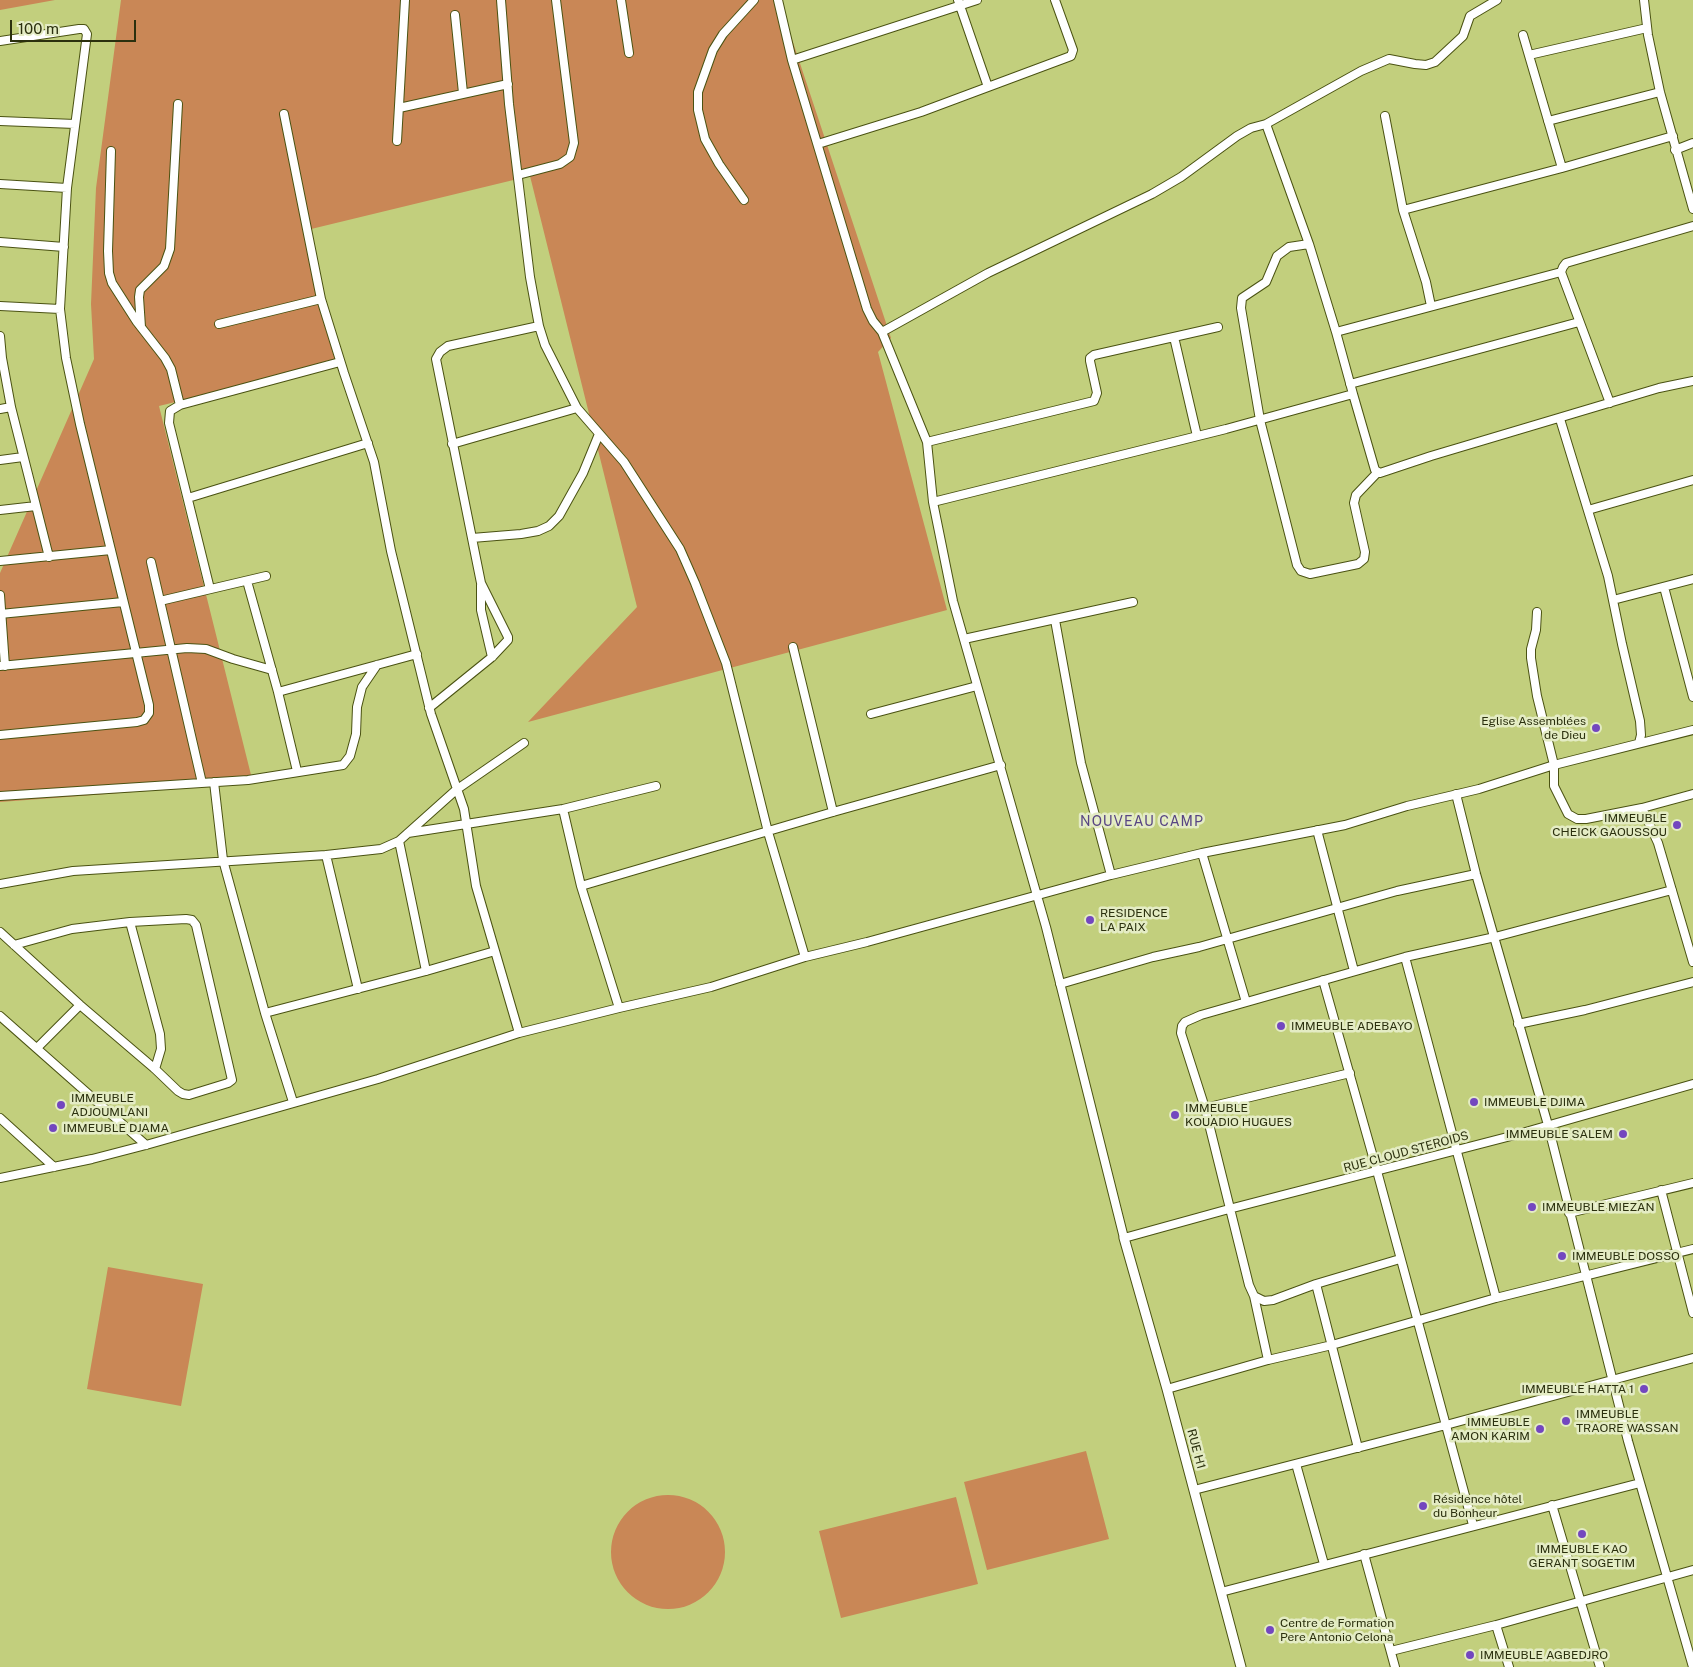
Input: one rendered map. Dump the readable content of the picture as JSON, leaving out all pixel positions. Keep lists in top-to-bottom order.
{
  "streets": {
    "street": ["RUE CLOUD STEROIDS", "RUE H1"]
  },
  "crossings": [
    ["RUE CLOUD STEROIDS", "RUE H1"]
  ],
  "districts": ["NOUVEAU CAMP"],
  "places": [
    "Eglise Assemblées de Dieu",
    "IMMEUBLE CHEICK GAOUSSOU",
    "RESIDENCE LA PAIX",
    "IMMEUBLE ADEBAYO",
    "IMMEUBLE DJIMA",
    "IMMEUBLE ADJOUMLANI",
    "IMMEUBLE KOUADIO HUGUES",
    "IMMEUBLE DJAMA",
    "IMMEUBLE SALEM",
    "IMMEUBLE MIEZAN",
    "IMMEUBLE DOSSO",
    "IMMEUBLE HATTA 1",
    "IMMEUBLE TRAORE WASSAN",
    "IMMEUBLE AMON KARIM",
    "Résidence hôtel du Bonheur",
    "IMMEUBLE KAO GERANT SOGETIM",
    "Centre de Formation Pere Antonio Celona",
    "IMMEUBLE AGBEDJRO"
  ],
  "scale_bar": "100 m"
}
